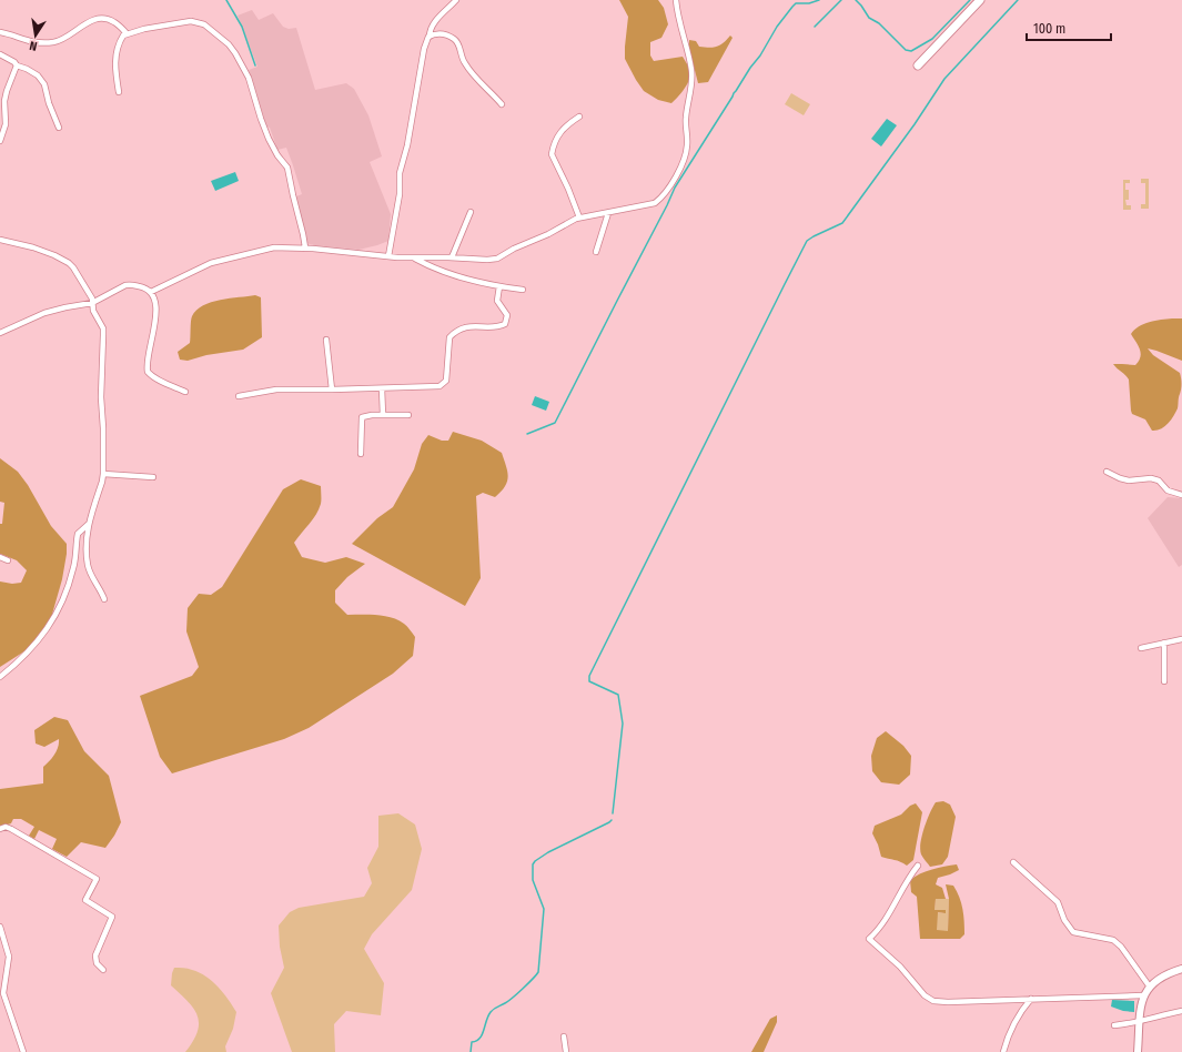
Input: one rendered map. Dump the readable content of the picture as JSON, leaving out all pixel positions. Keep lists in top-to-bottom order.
{
  "scale_bar": "100 m",
  "north": "bottom"
}
